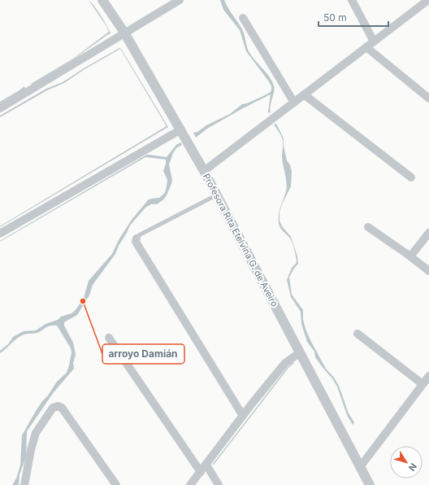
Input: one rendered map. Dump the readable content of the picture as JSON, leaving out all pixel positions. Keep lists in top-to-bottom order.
{
  "streets": {
    "street": ["Profesora Rita Etelvina G. de Aveiro"]
  },
  "places": ["arroyo Damián"],
  "scale_bar": "50 m",
  "north": "bottom right"
}
